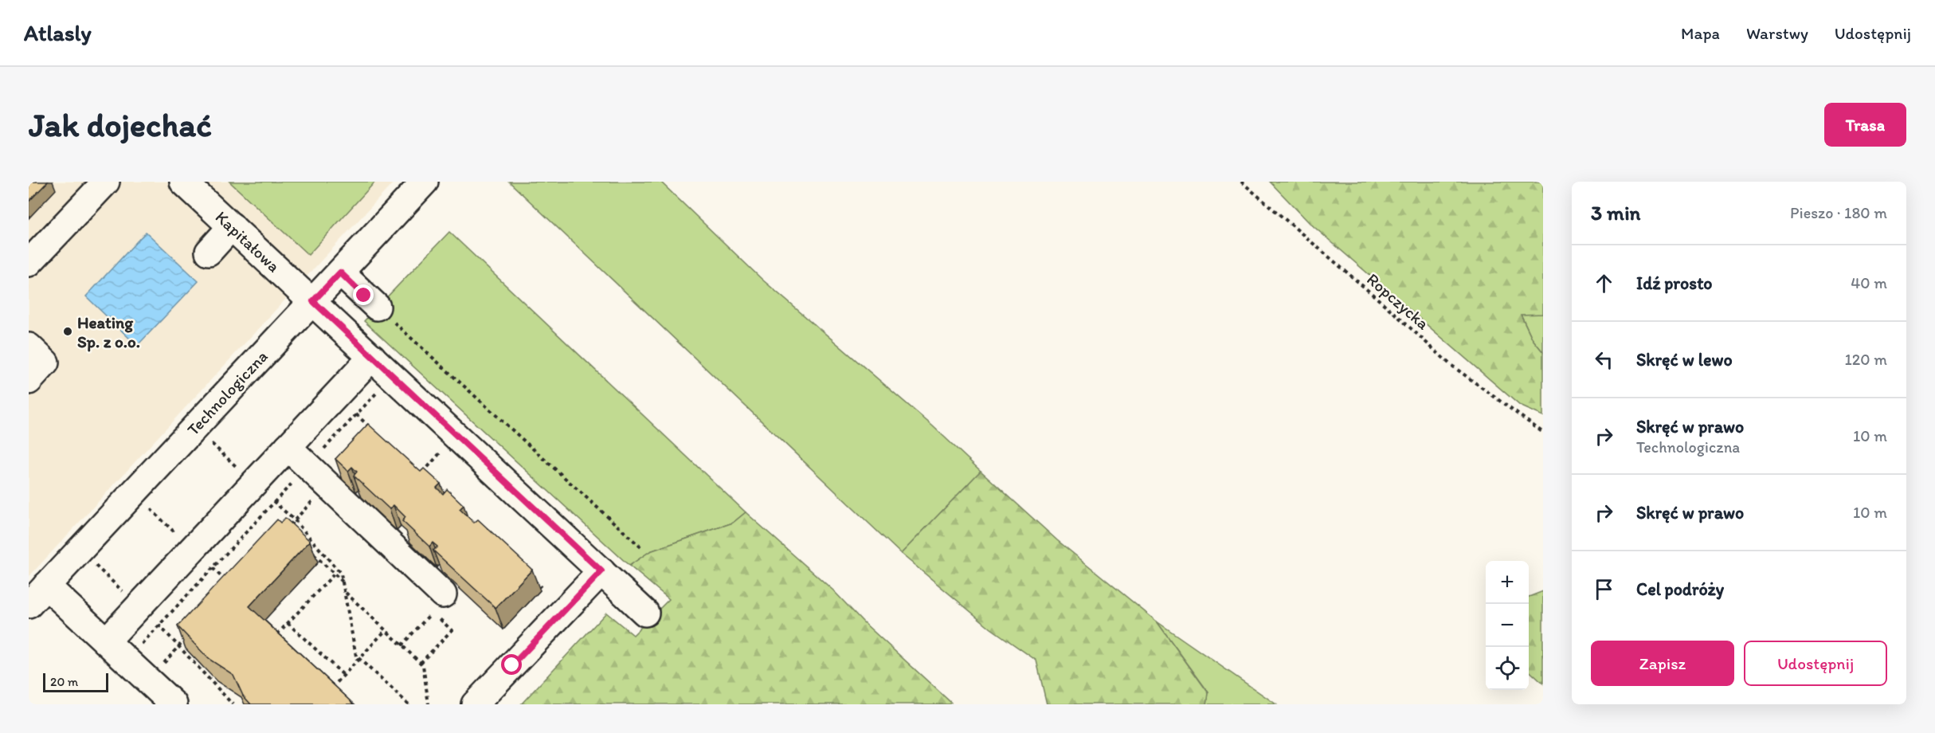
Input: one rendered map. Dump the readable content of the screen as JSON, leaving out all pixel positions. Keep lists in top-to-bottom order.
{
  "streets": {
    "street": ["Kapitałowa", "Technologiczna"],
    "path": ["Ropczycka"]
  },
  "crossings": [
    ["Kapitałowa", "Technologiczna"]
  ],
  "places": ["Heating Sp. z o.o."],
  "scale_bar": "20 m",
  "page": {
    "header": "Atlasly",
    "nav": ["Mapa", "Warstwy", "Udostępnij"],
    "buttons": [
      "Trasa",
      ["Zapisz", "Udostępnij"]
    ],
    "title": "Jak dojechać",
    "heading": ["3 min", "Pieszo · 180 m"],
    "list": [
      ["Idź prosto", "40 m"],
      ["Skręć w lewo", "120 m"],
      ["Skręć w prawo", "Technologiczna", "10 m"],
      ["Skręć w prawo", "10 m"],
      "Cel podróży"
    ],
    "map_buttons": ["+", "−"],
    "scale": "20 m"
  }
}
